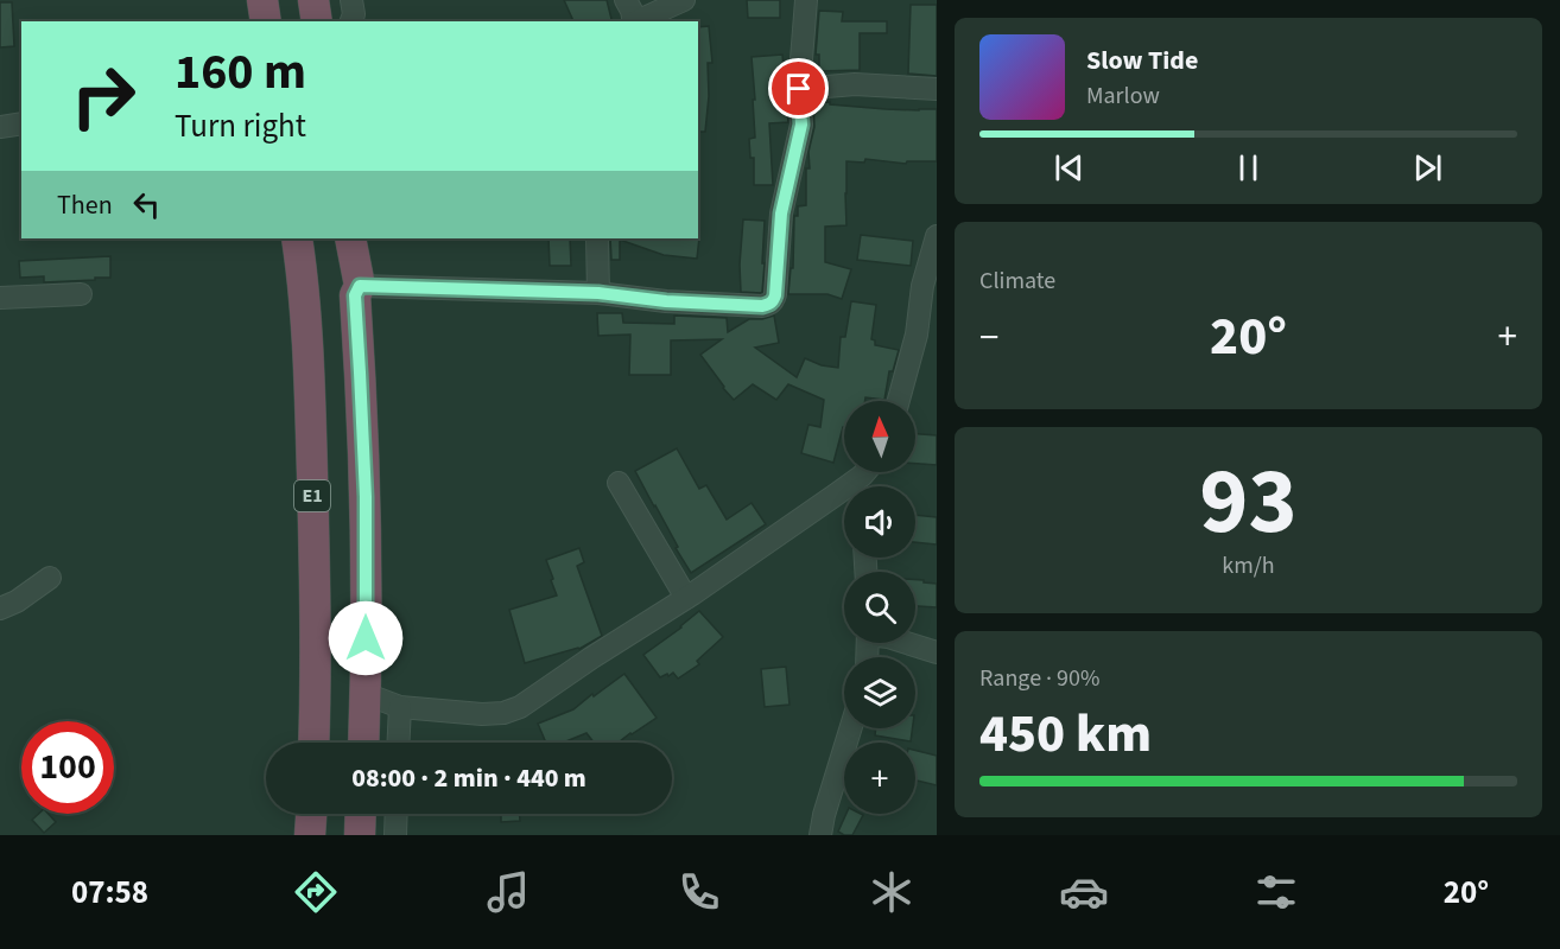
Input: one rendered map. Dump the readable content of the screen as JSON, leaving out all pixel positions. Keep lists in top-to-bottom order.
{
  "streets": {
    "highway": ["E1"]
  },
  "north": "top",
  "page": {
    "turn": ["160 m", "Turn right"],
    "song": ["Slow Tide", "Marlow"],
    "then": "Then",
    "tile": [
      "Climate",
      ["93", "km/h"],
      ["Range · 90%", "450 km"]
    ],
    "heat": ["−", "20°", "+"],
    "map_buttons": "+",
    "limit": "100",
    "trip": "08:00 · 2 min · 440 m",
    "tabs": ["07:58", "20°"]
  }
}
